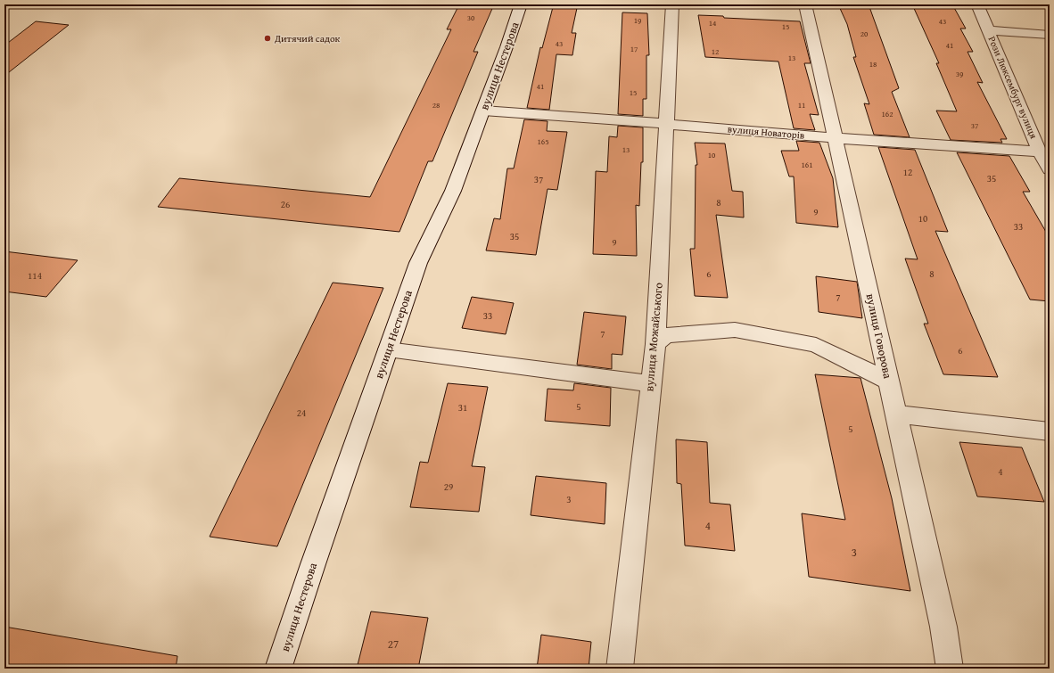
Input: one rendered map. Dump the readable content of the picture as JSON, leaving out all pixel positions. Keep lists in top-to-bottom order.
{
  "streets": {
    "street": [
      "вулиця Нестерова",
      "Рози Люксембург вулиця",
      "вулиця Новаторів",
      "вулиця Говорова",
      "вулиця Можайського"
    ]
  },
  "crossings": [
    ["вулиця Нестерова", "вулиця Новаторів"],
    ["Рози Люксембург вулиця", "вулиця Новаторів"],
    ["вулиця Новаторів", "вулиця Говорова"],
    ["вулиця Новаторів", "вулиця Можайського"]
  ],
  "places": ["Дитячий садок"],
  "house_numbers": [
    "30",
    "19",
    "43",
    "14",
    "15",
    "20",
    "43",
    "41",
    "17",
    "12",
    "13",
    "18",
    "39",
    "41",
    "15",
    "28",
    "11",
    "162",
    "37",
    "165",
    "13",
    "10",
    "161",
    "12",
    "35",
    "37",
    "8",
    "26",
    "9",
    "10",
    "33",
    "35",
    "9",
    "6",
    "8",
    "114",
    "7",
    "33",
    "7",
    "6",
    "5",
    "31",
    "24",
    "5",
    "4",
    "29",
    "3",
    "4",
    "3",
    "27"
  ]
}
